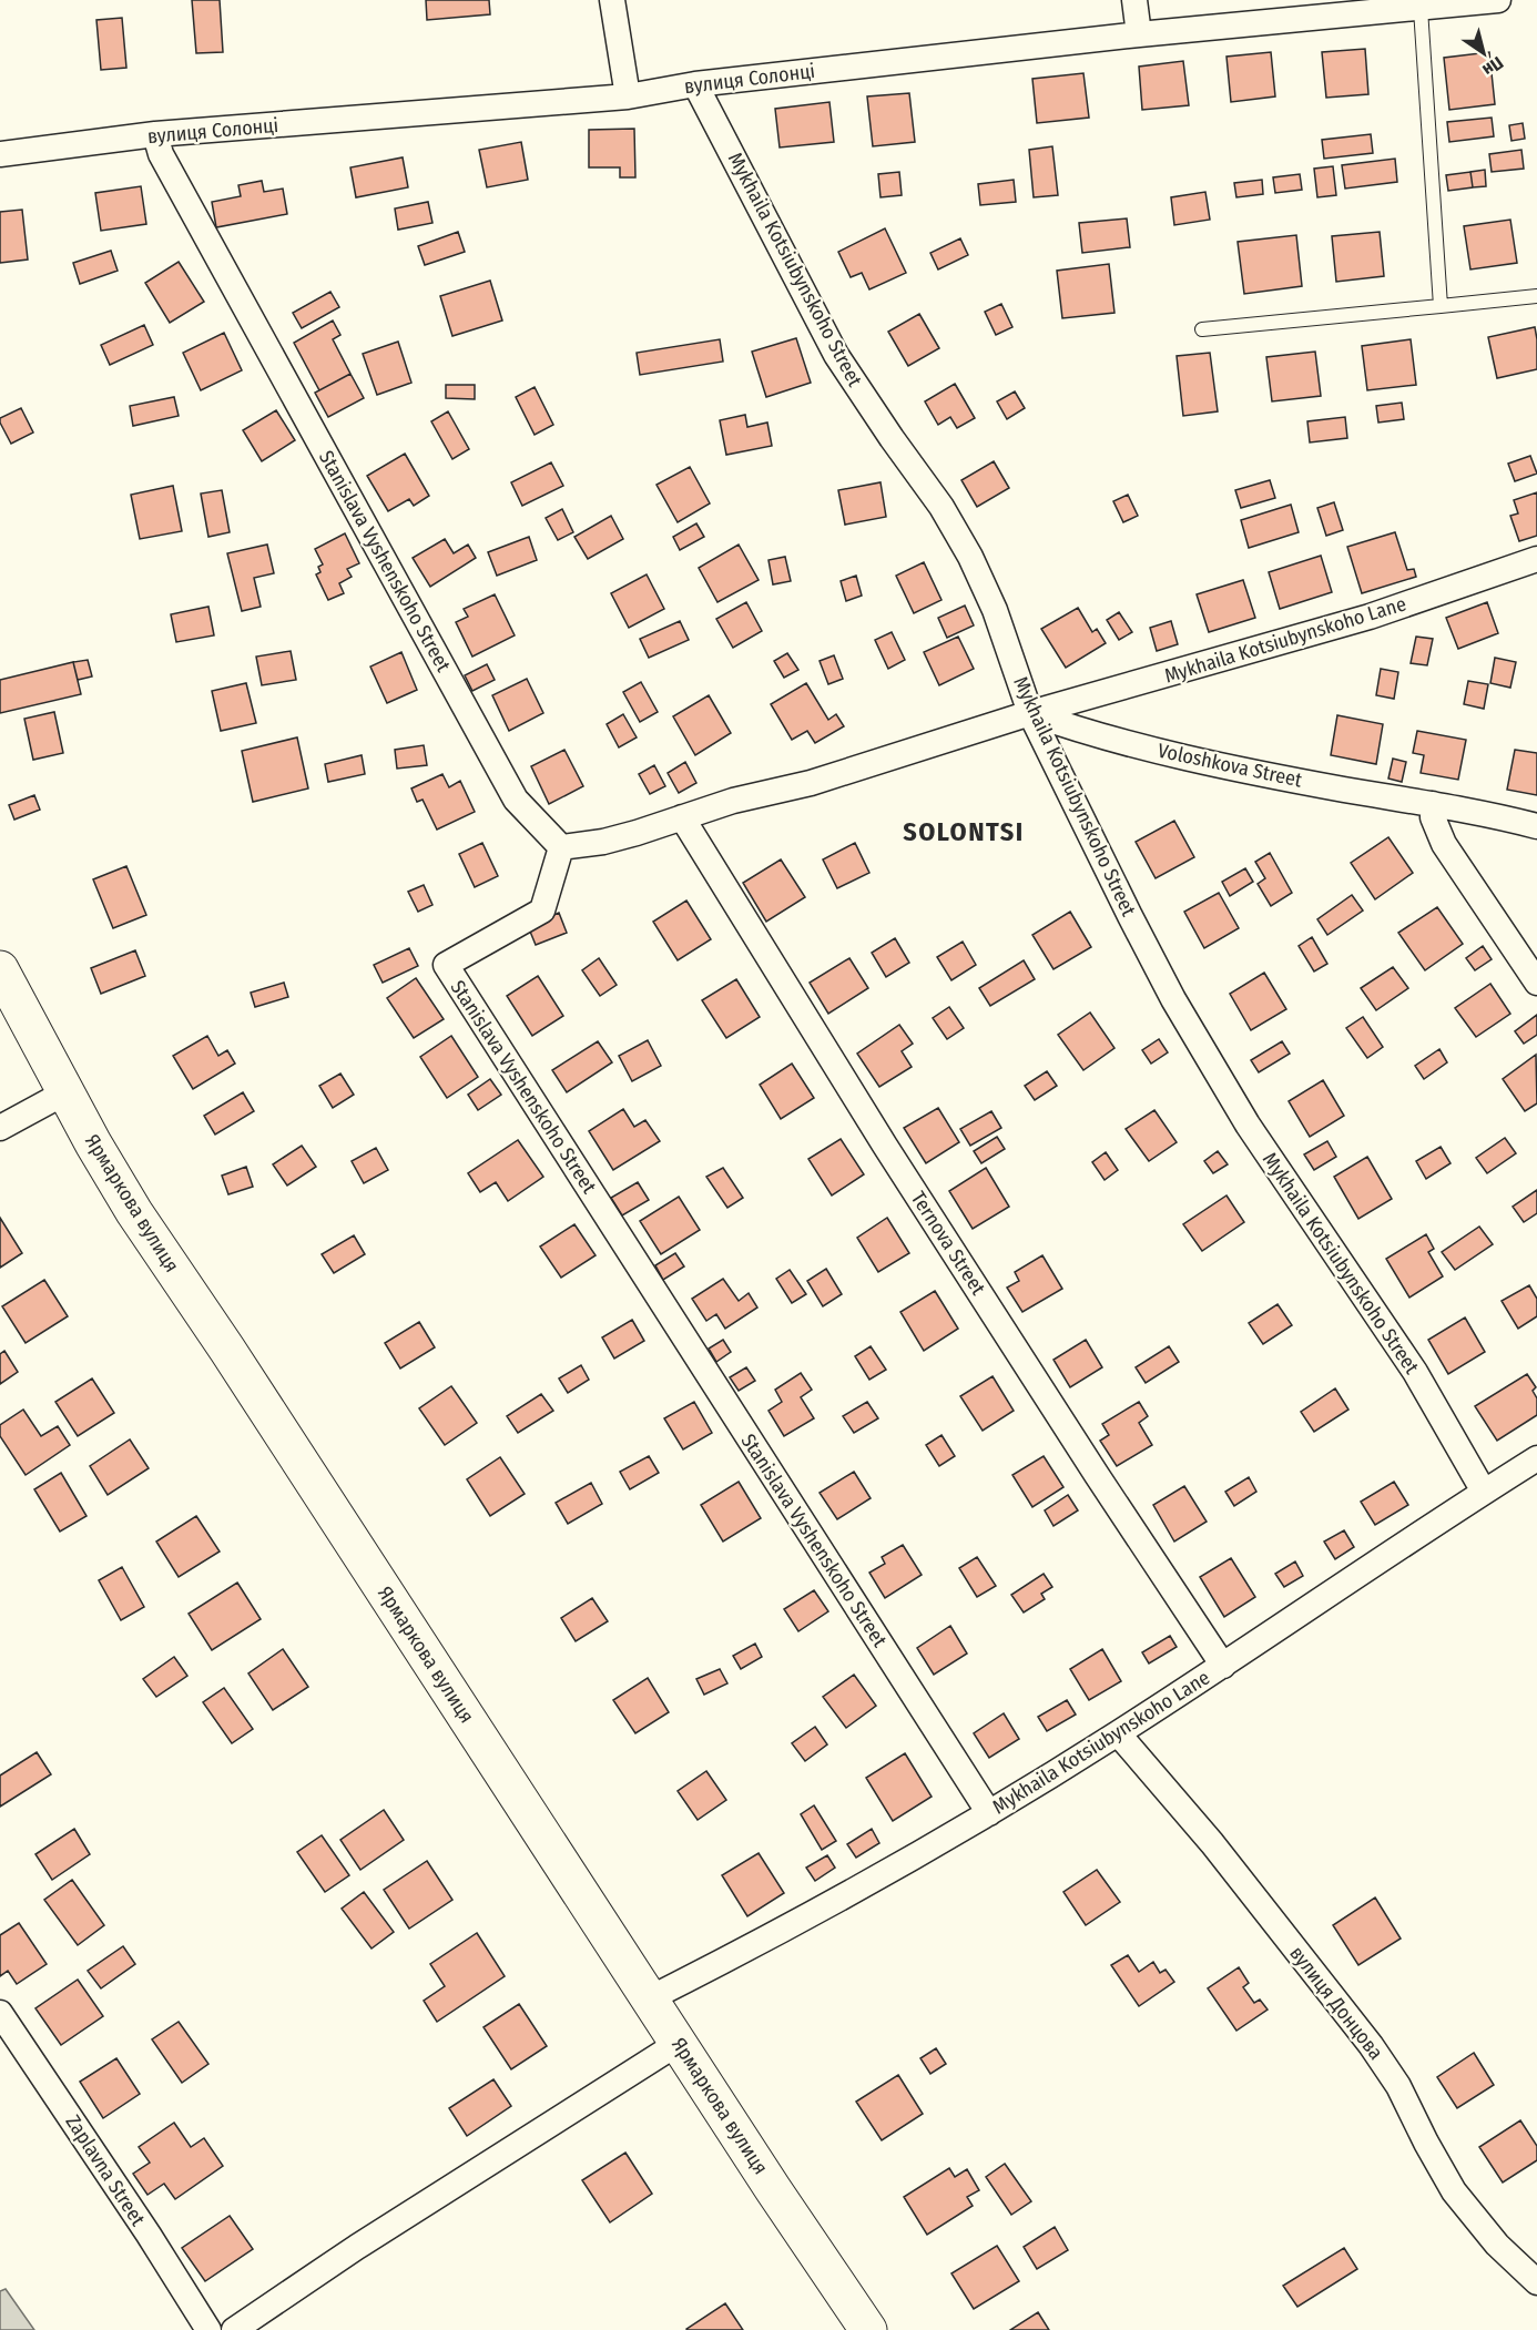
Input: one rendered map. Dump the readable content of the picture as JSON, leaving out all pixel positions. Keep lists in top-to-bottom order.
{
  "streets": {
    "main road": ["Ярмаркова вулиця"],
    "street": [
      "вулиця Солонці",
      "Mykhaila Kotsiubynskoho Street",
      "Stanislava Vyshenskoho Street",
      "Mykhaila Kotsiubynskoho Lane",
      "Voloshkova Street",
      "Ternova Street",
      "вулиця Донцова",
      "Zaplavna Street"
    ]
  },
  "crossings": [
    ["вулиця Солонці", "Mykhaila Kotsiubynskoho Street"],
    ["вулиця Солонці", "Stanislava Vyshenskoho Street"],
    ["Mykhaila Kotsiubynskoho Street", "Mykhaila Kotsiubynskoho Lane"],
    ["Mykhaila Kotsiubynskoho Street", "Voloshkova Street"],
    ["Stanislava Vyshenskoho Street", "Mykhaila Kotsiubynskoho Lane"],
    ["Mykhaila Kotsiubynskoho Lane", "Voloshkova Street"],
    ["Mykhaila Kotsiubynskoho Lane", "Ярмаркова вулиця"],
    ["Mykhaila Kotsiubynskoho Lane", "Ternova Street"],
    ["Mykhaila Kotsiubynskoho Lane", "вулиця Донцова"]
  ],
  "districts": ["SOLONTSI"],
  "north": "bottom right"
}
